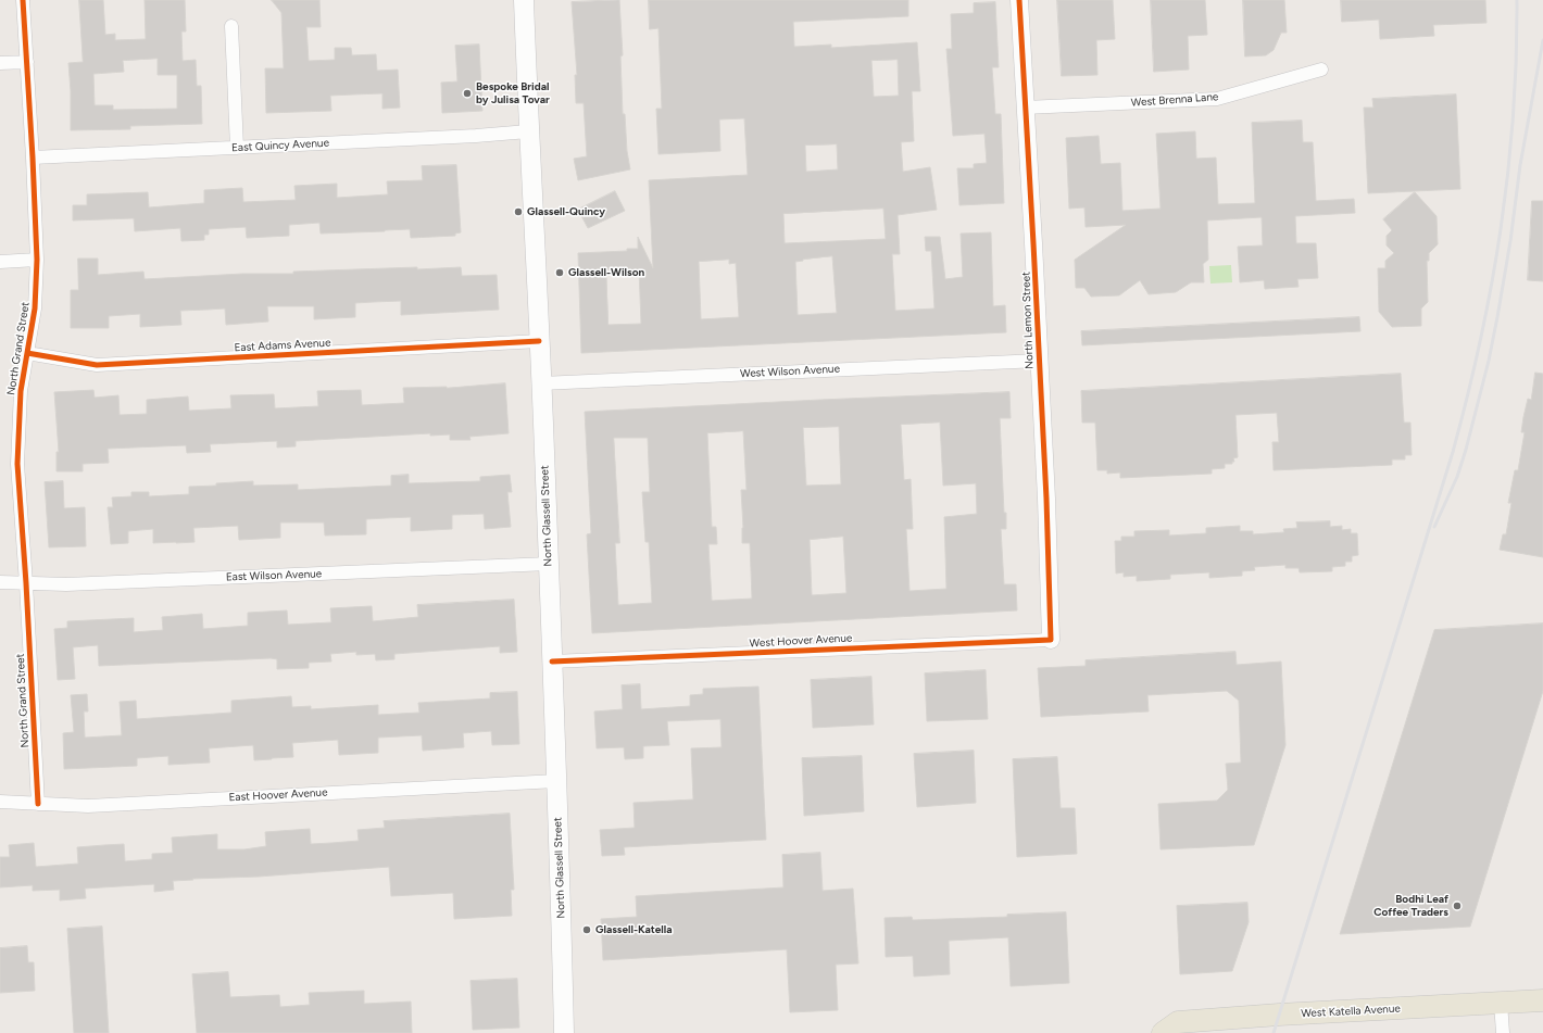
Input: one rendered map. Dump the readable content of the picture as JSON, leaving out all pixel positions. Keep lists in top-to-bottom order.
{
  "streets": {
    "main road": ["North Glassell Street", "West Katella Avenue"],
    "street": [
      "West Brenna Lane",
      "East Quincy Avenue",
      "North Lemon Street",
      "East Adams Avenue",
      "North Grand Street",
      "West Wilson Avenue",
      "East Wilson Avenue",
      "West Hoover Avenue",
      "East Hoover Avenue"
    ]
  },
  "crossings": [
    ["West Brenna Lane", "North Lemon Street"],
    ["East Quincy Avenue", "North Grand Street"],
    ["East Quincy Avenue", "North Glassell Street"],
    ["North Lemon Street", "West Wilson Avenue"],
    ["North Lemon Street", "West Hoover Avenue"],
    ["East Adams Avenue", "North Grand Street"],
    ["East Adams Avenue", "North Glassell Street"],
    ["North Grand Street", "East Wilson Avenue"],
    ["North Grand Street", "East Hoover Avenue"],
    ["West Wilson Avenue", "North Glassell Street"],
    ["North Glassell Street", "East Wilson Avenue"],
    ["North Glassell Street", "West Hoover Avenue"],
    ["North Glassell Street", "East Hoover Avenue"]
  ],
  "places": [
    "Bespoke Bridal by Julisa Tovar",
    "Glassell-Quincy",
    "Glassell-Wilson",
    "Bodhi Leaf Coffee Traders",
    "Glassell-Katella"
  ]
}
